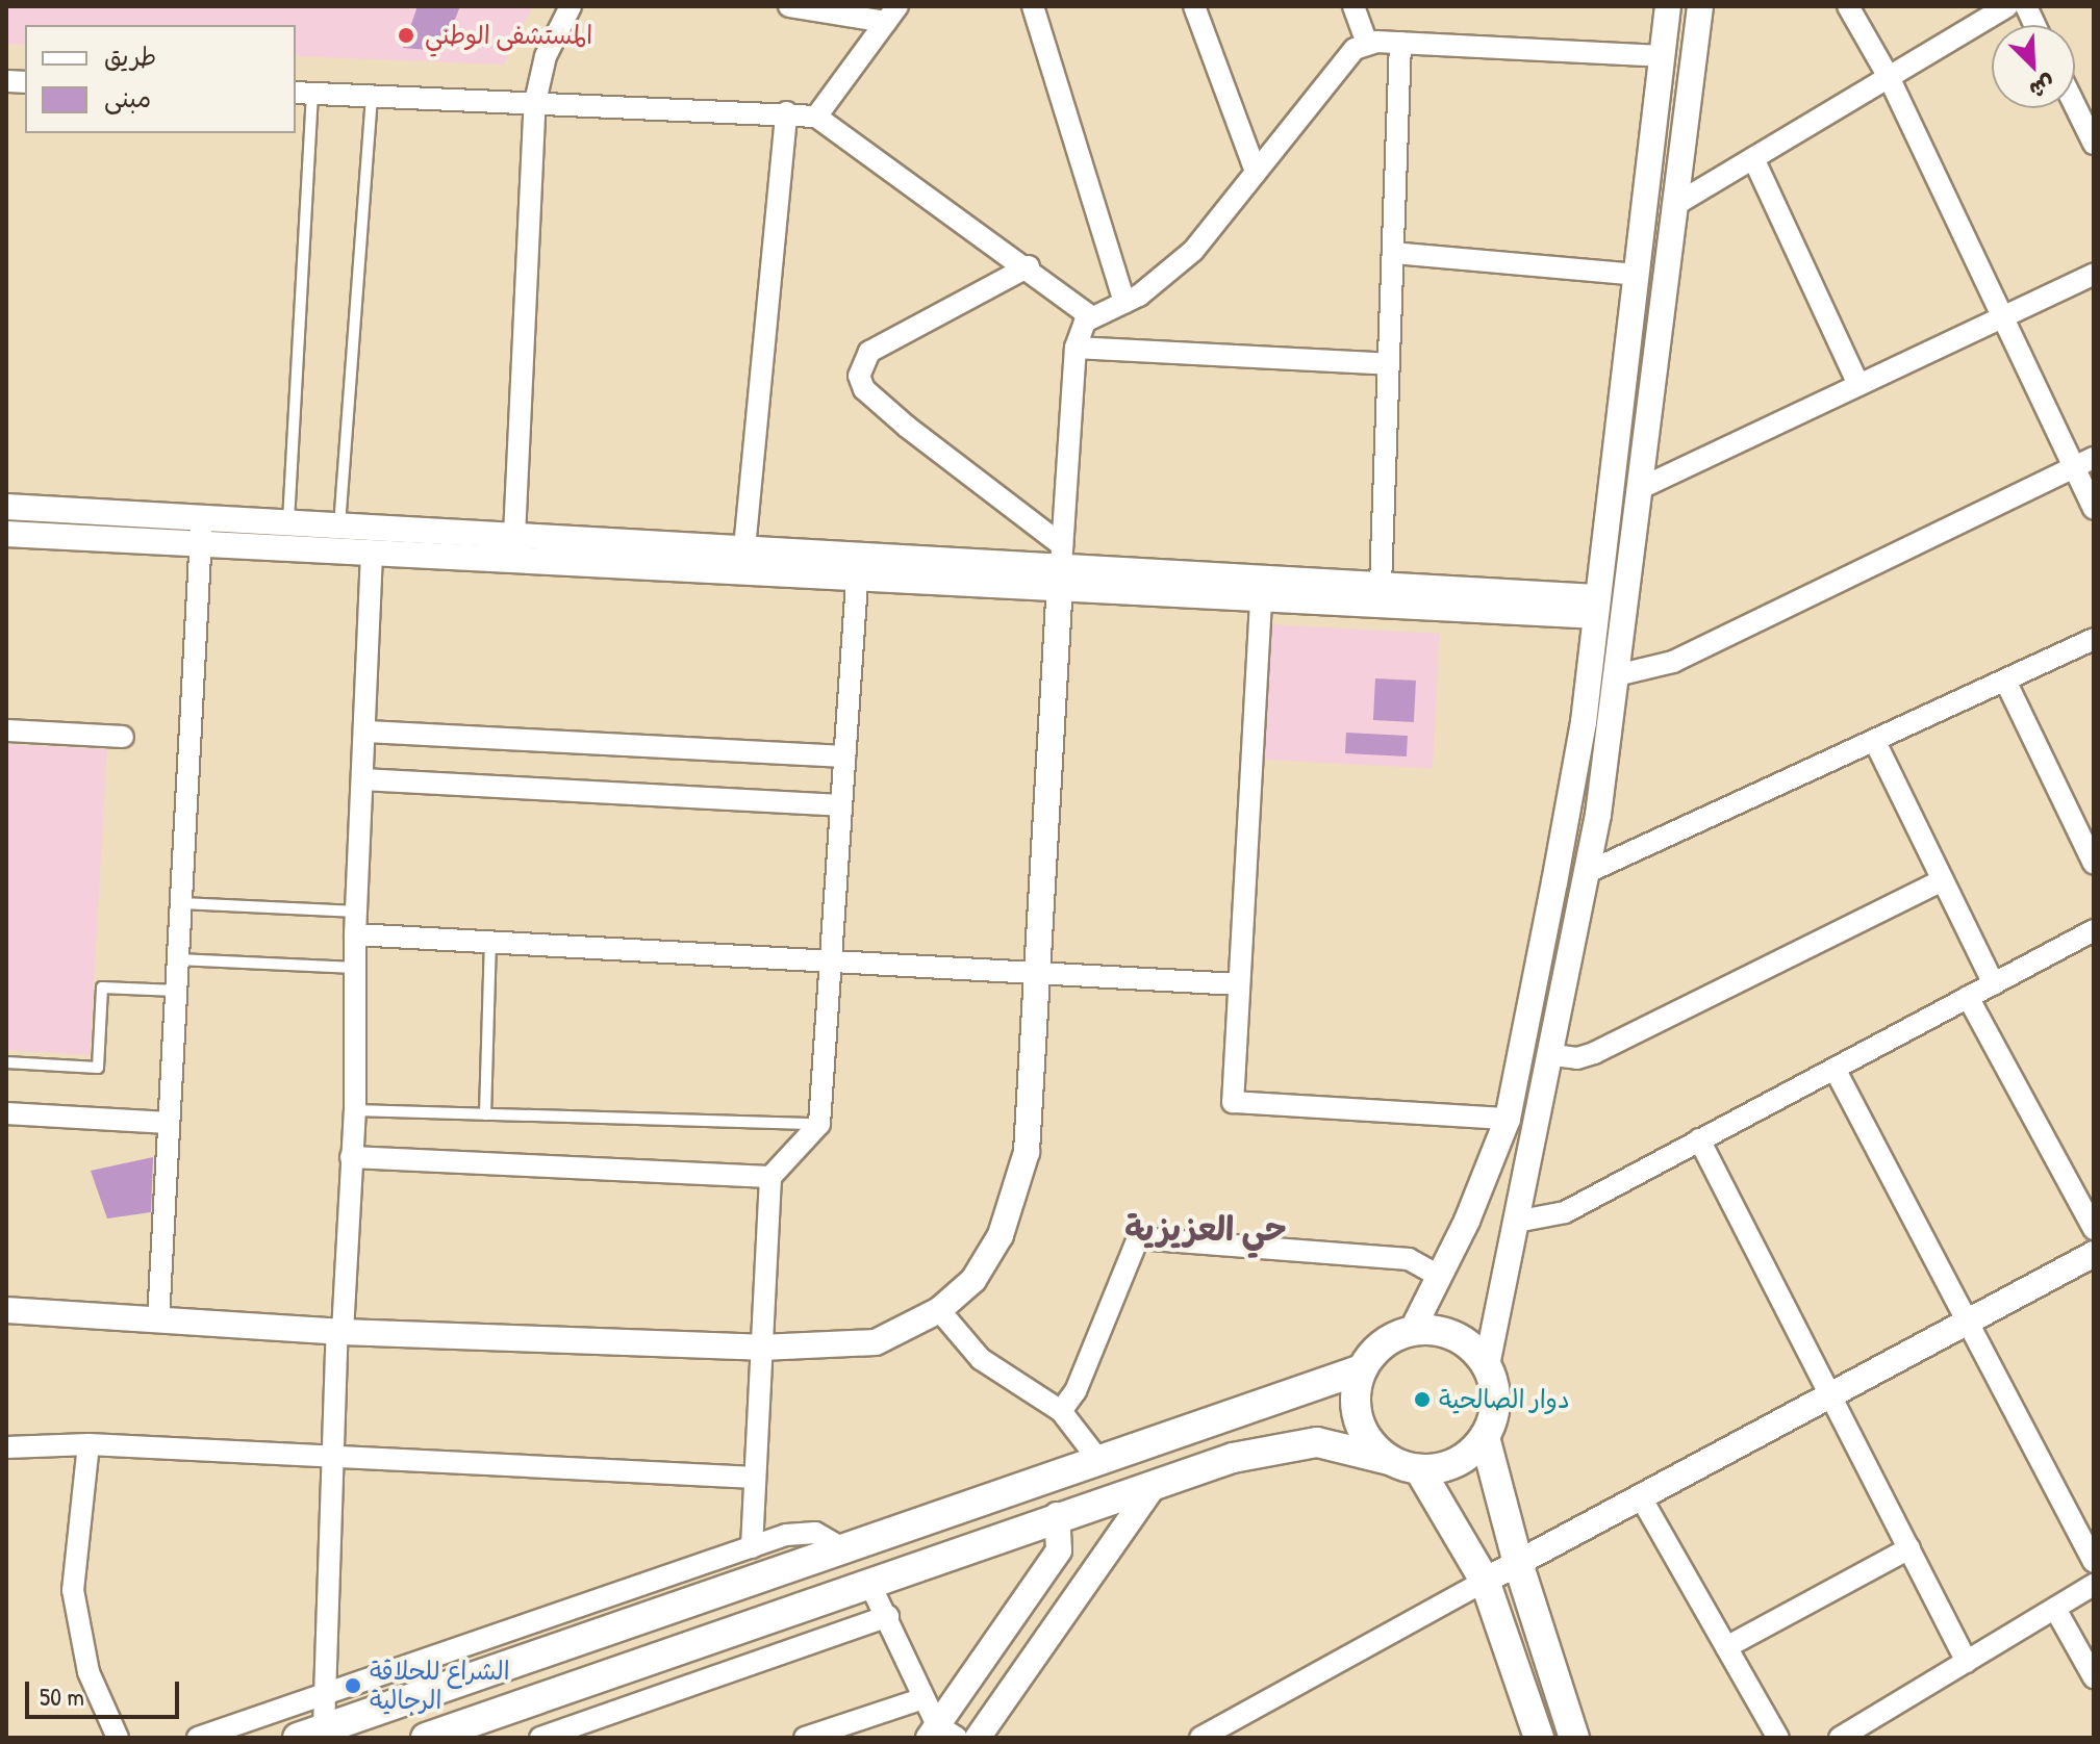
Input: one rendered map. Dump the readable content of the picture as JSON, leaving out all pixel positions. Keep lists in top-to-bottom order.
{
  "districts": ["حي العزيزية"],
  "places": ["المستشفى الوطني", "دوار الصالحية", "الشراع للحلاقة الرجالية"],
  "legend": ["طريق", "مبنى"],
  "scale_bar": "50 m",
  "north": "bottom right"
}
